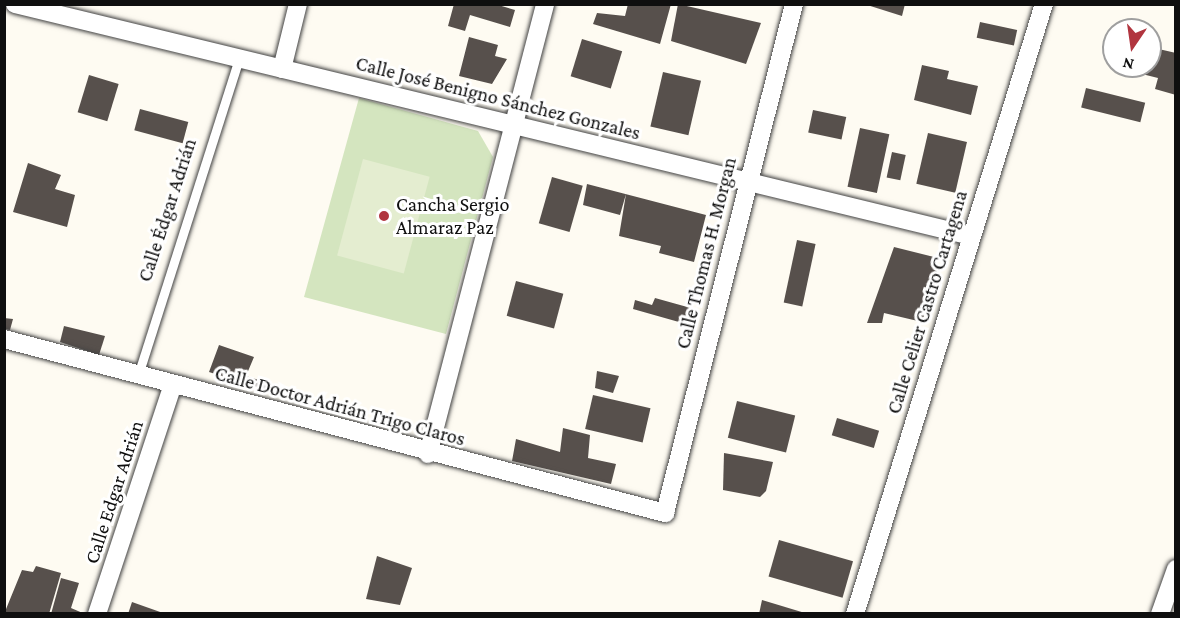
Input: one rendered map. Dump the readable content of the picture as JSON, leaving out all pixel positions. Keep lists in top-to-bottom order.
{
  "streets": {
    "street": [
      "Calle José Benigno Sánchez Gonzales",
      "Calle Thomas H. Morgan",
      "Calle Celier Castro Cartagena",
      "Calle Doctor Adrián Trigo Claros",
      "Calle Edgar Adrián"
    ],
    "lane": ["Calle Édgar Adrián"]
  },
  "crossings": [
    ["Calle José Benigno Sánchez Gonzales", "Calle Édgar Adrián"],
    ["Calle José Benigno Sánchez Gonzales", "Calle Thomas H. Morgan"],
    ["Calle José Benigno Sánchez Gonzales", "Calle Celier Castro Cartagena"],
    ["Calle Édgar Adrián", "Calle Doctor Adrián Trigo Claros"],
    ["Calle Thomas H. Morgan", "Calle Doctor Adrián Trigo Claros"],
    ["Calle Doctor Adrián Trigo Claros", "Calle Edgar Adrián"]
  ],
  "places": ["Cancha Sergio Almaraz Paz"],
  "north": "bottom"
}
